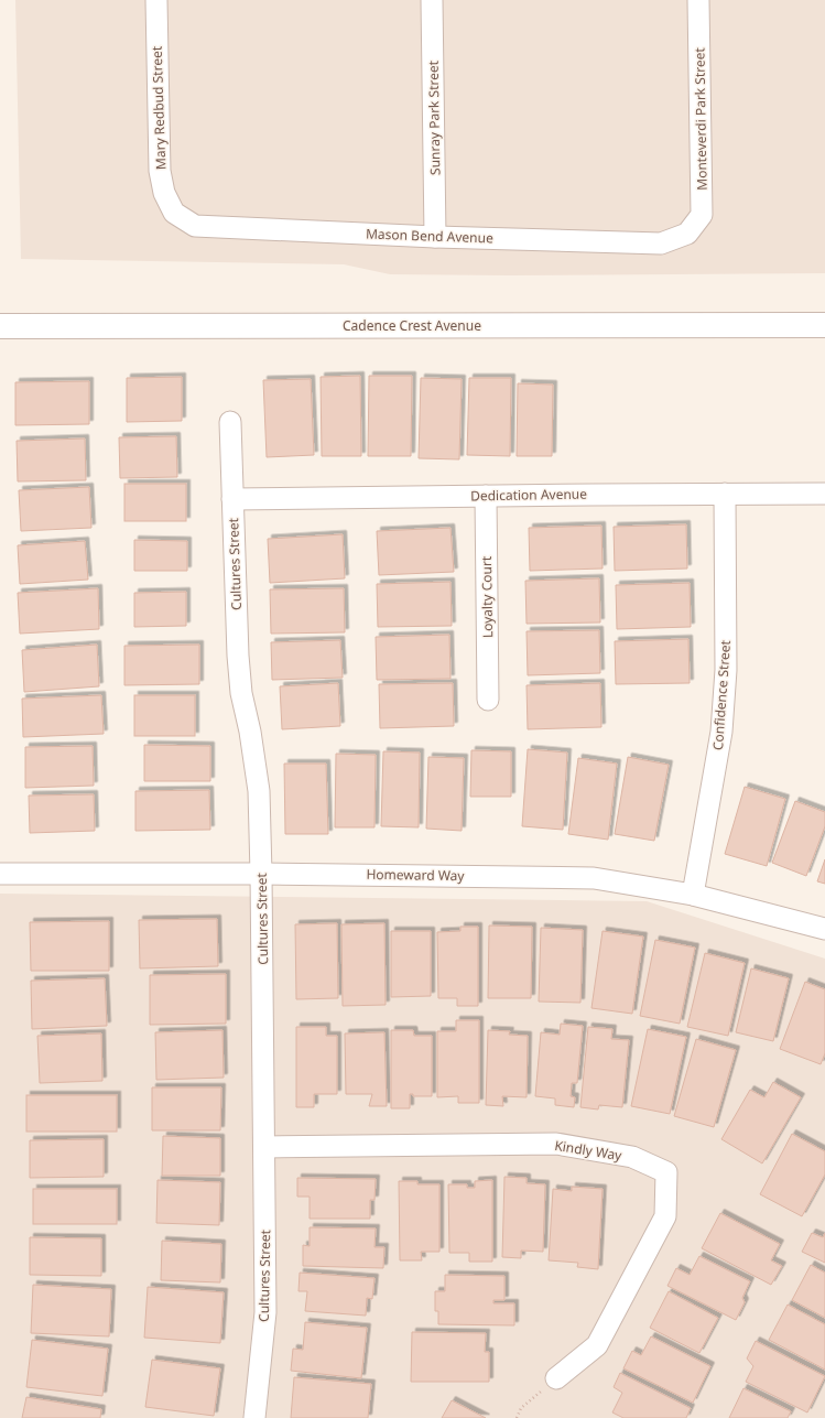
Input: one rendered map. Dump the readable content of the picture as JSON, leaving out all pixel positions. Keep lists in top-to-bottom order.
{
  "streets": {
    "street": [
      "Mary Redbud Street",
      "Sunray Park Street",
      "Monteverdi Park Street",
      "Mason Bend Avenue",
      "Cadence Crest Avenue",
      "Dedication Avenue",
      "Cultures Street",
      "Loyalty Court",
      "Confidence Street",
      "Homeward Way",
      "Kindly Way"
    ]
  },
  "crossings": [
    ["Mary Redbud Street", "Mason Bend Avenue"],
    ["Sunray Park Street", "Mason Bend Avenue"],
    ["Monteverdi Park Street", "Mason Bend Avenue"],
    ["Dedication Avenue", "Cultures Street"],
    ["Dedication Avenue", "Loyalty Court"],
    ["Dedication Avenue", "Confidence Street"],
    ["Cultures Street", "Homeward Way"],
    ["Cultures Street", "Kindly Way"],
    ["Confidence Street", "Homeward Way"]
  ]
}
